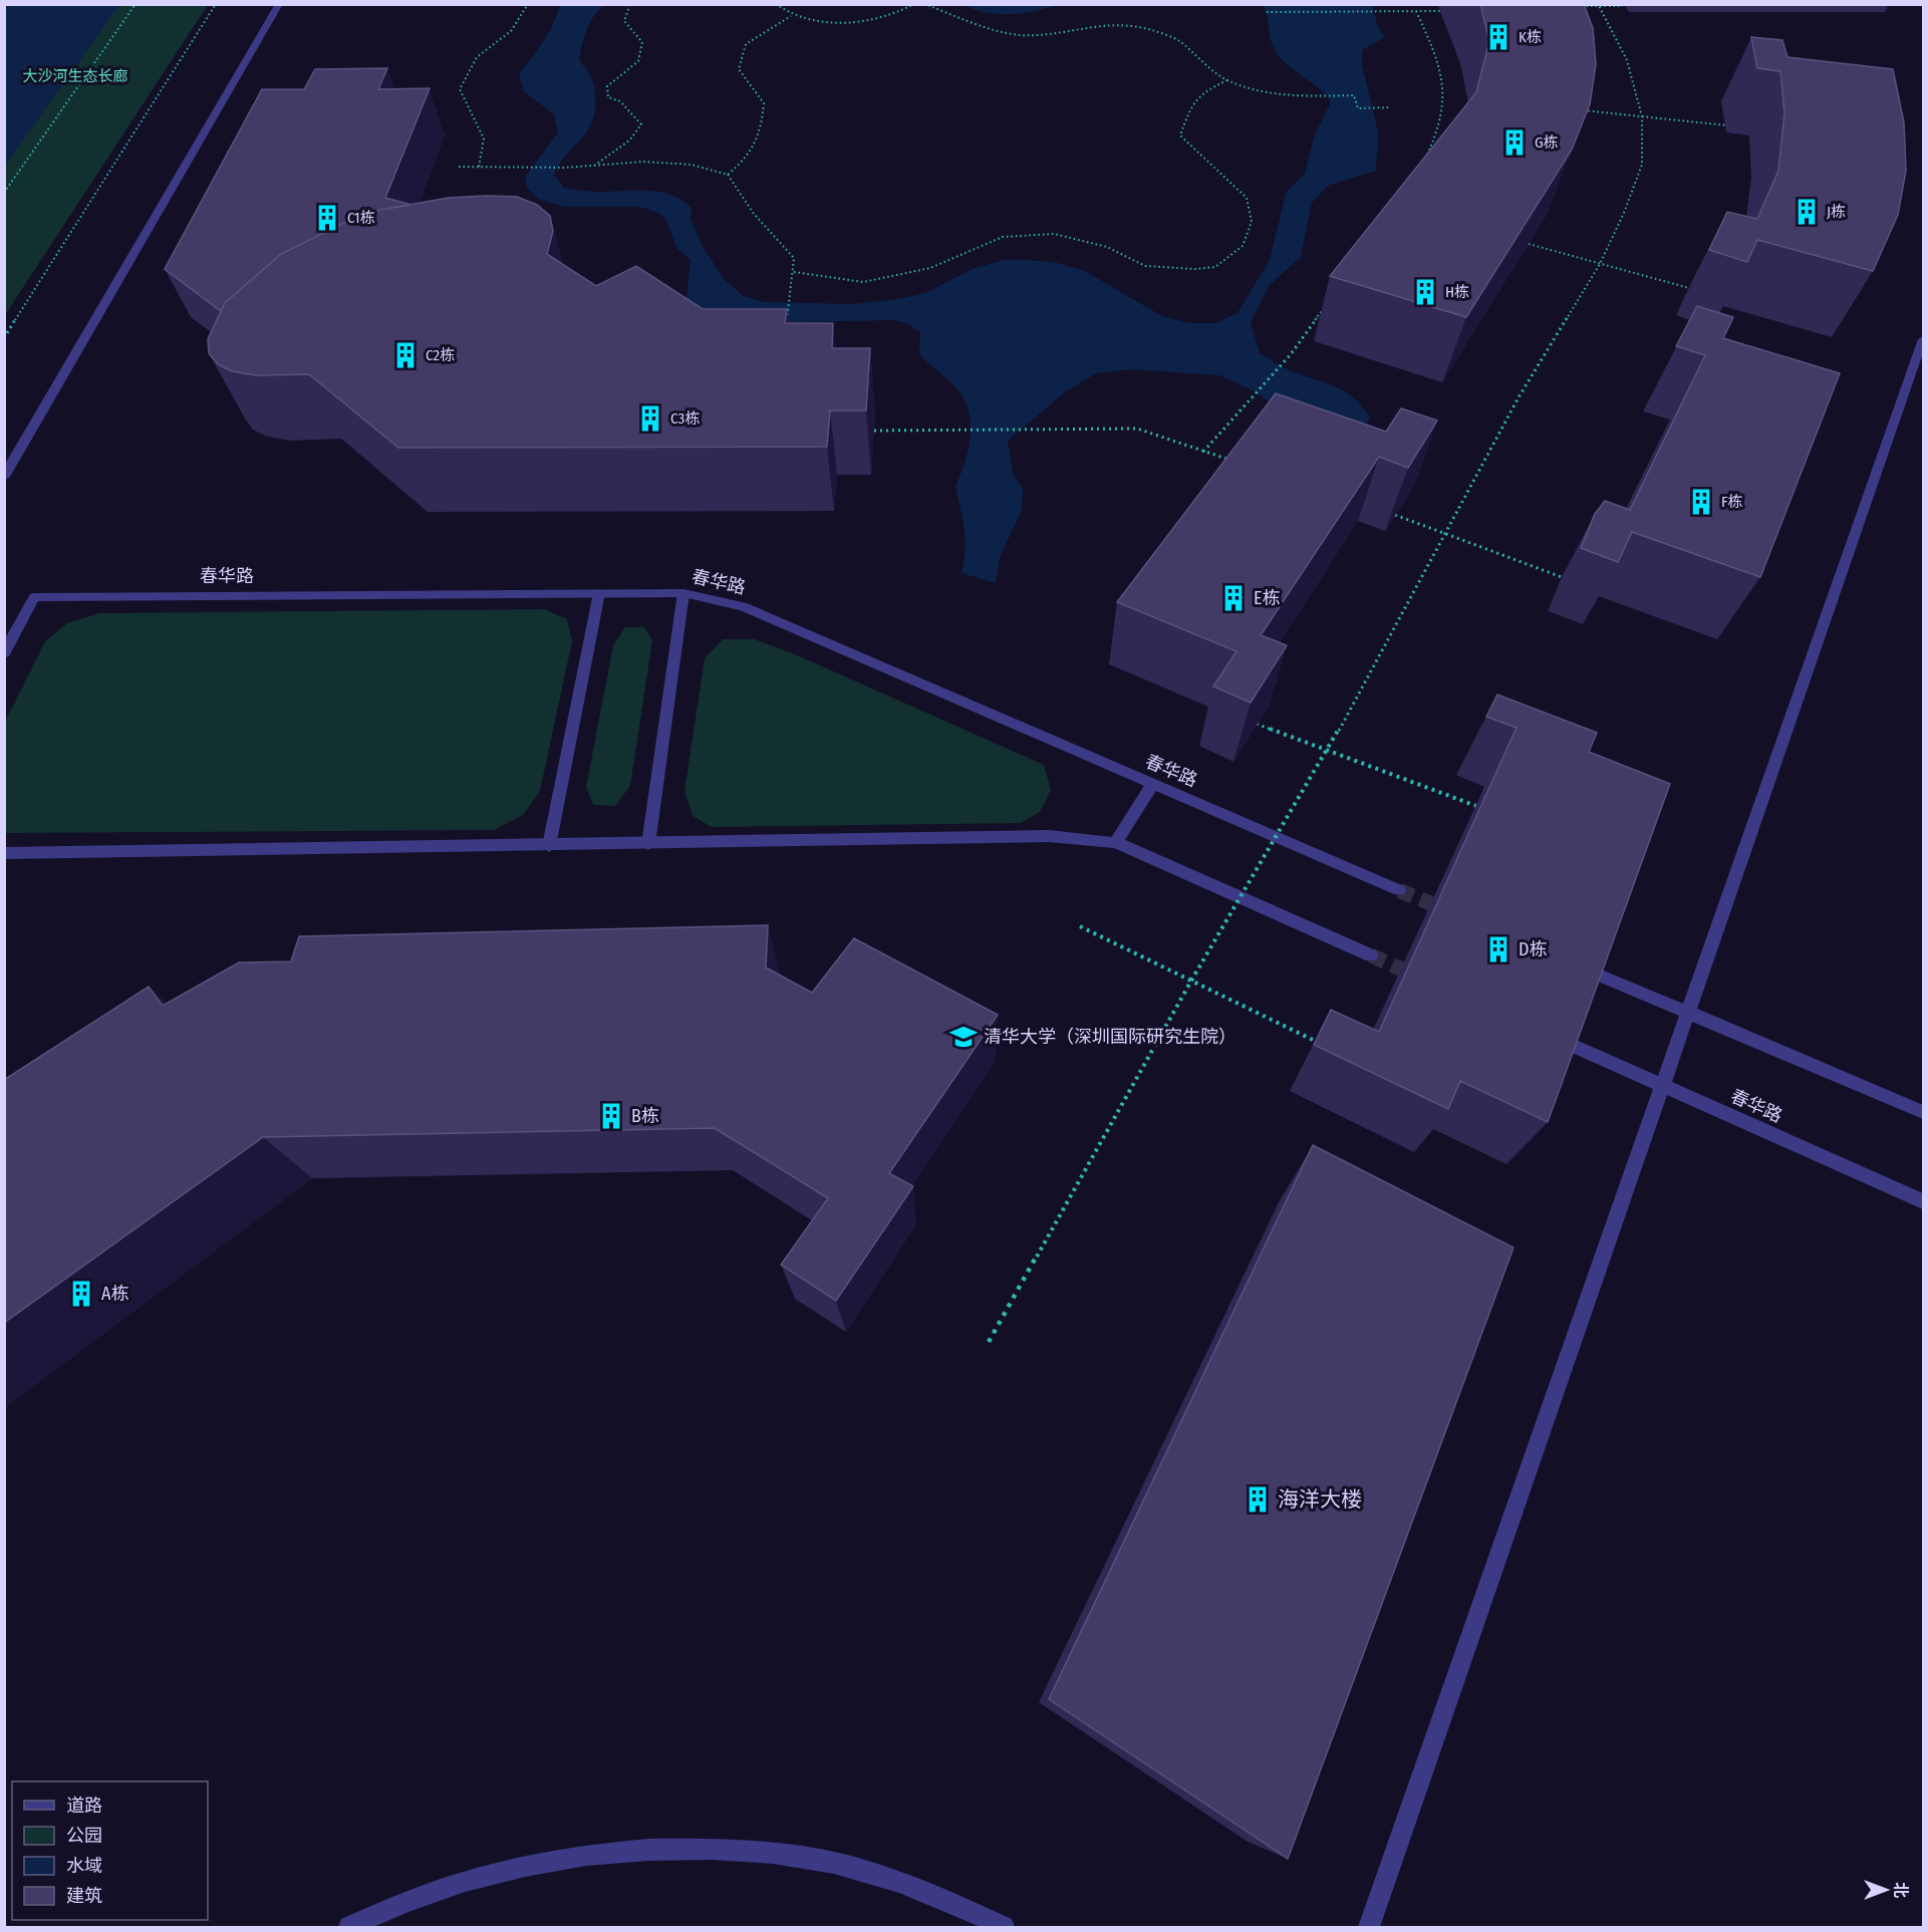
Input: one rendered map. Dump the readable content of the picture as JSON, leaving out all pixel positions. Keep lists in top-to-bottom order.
{
  "streets": {
    "street": ["春华路"]
  },
  "parks": ["大沙河生态长廊"],
  "places": {
    "building": [
      "K栋",
      "G栋",
      "J栋",
      "C1栋",
      "H栋",
      "C2栋",
      "C3栋",
      "F栋",
      "E栋",
      "D栋",
      "B栋",
      "A栋",
      "海洋大楼"
    ],
    "school or university": ["清华大学（深圳国际研究生院）"]
  },
  "legend": [
    "道路",
    "公园",
    "水域",
    "建筑"
  ],
  "north": "right"
}
